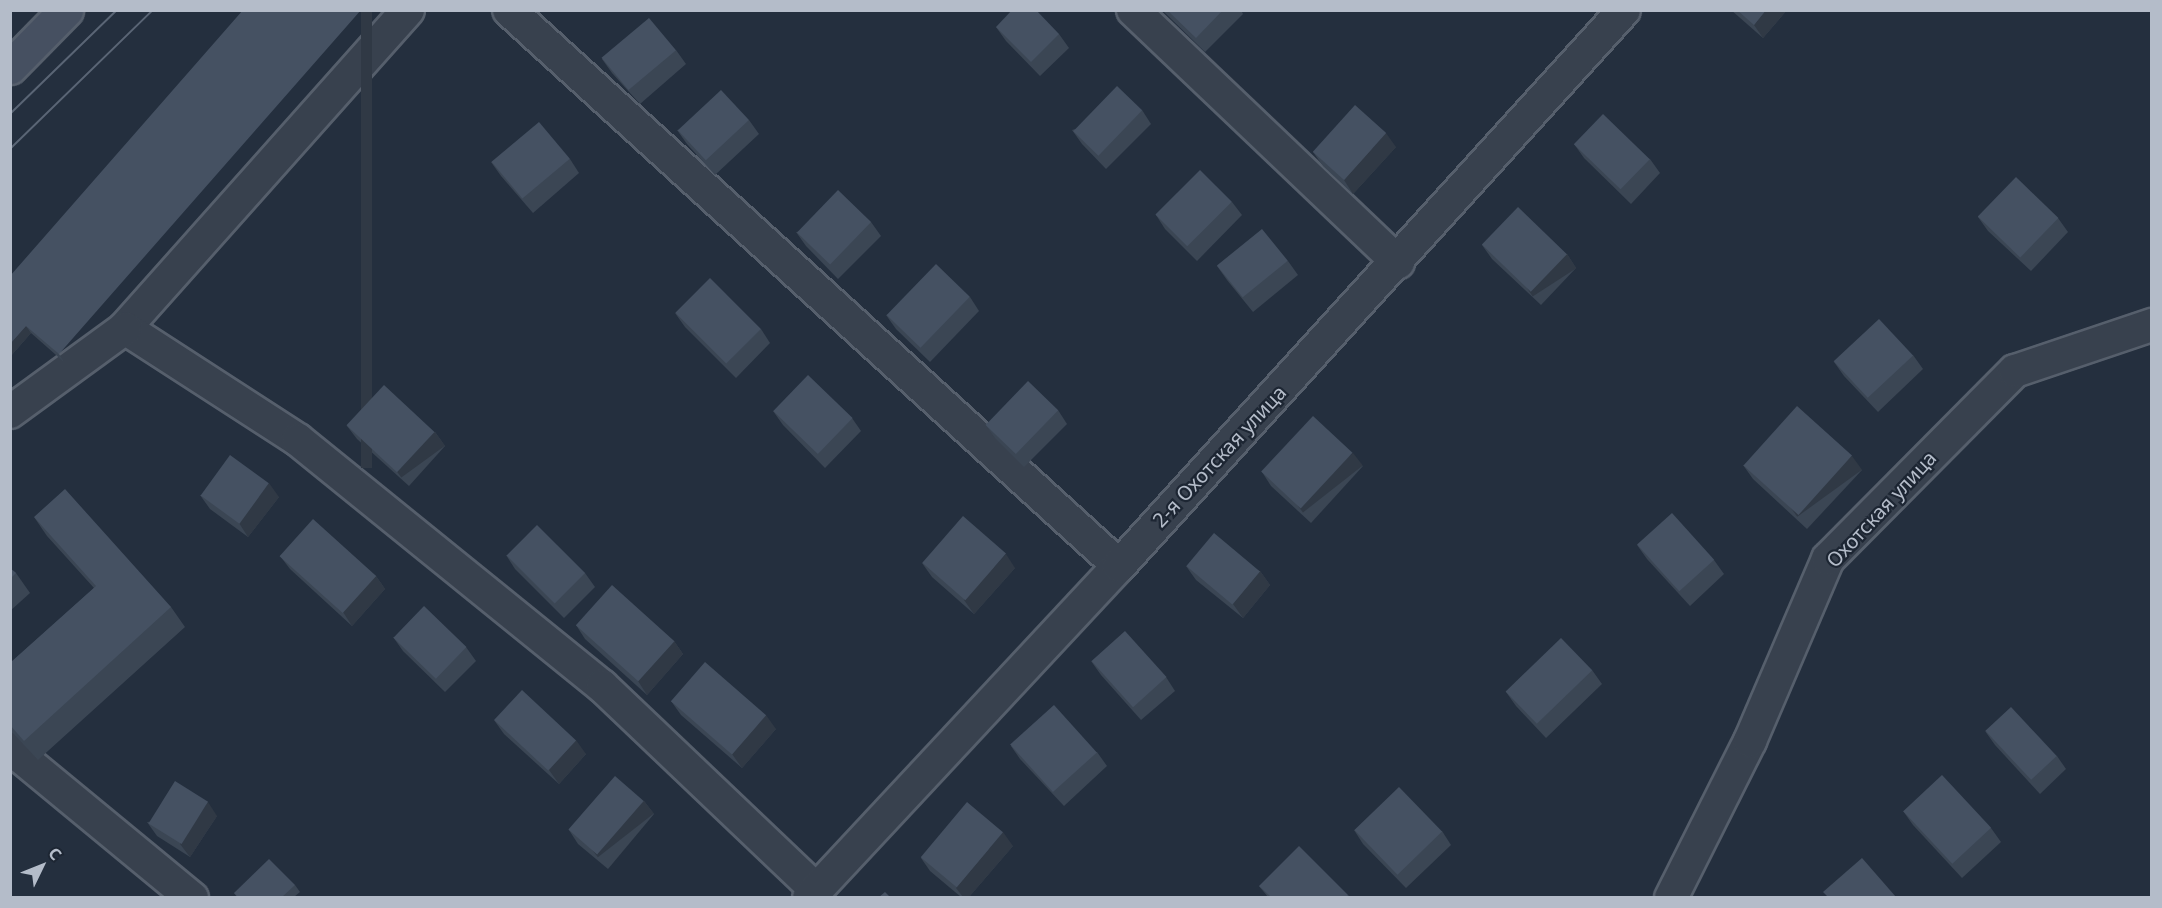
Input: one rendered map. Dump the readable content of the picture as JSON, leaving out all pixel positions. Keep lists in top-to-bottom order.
{
  "streets": {
    "street": ["2-я Охотская улица", "Охотская улица"]
  },
  "north": "top right"
}
